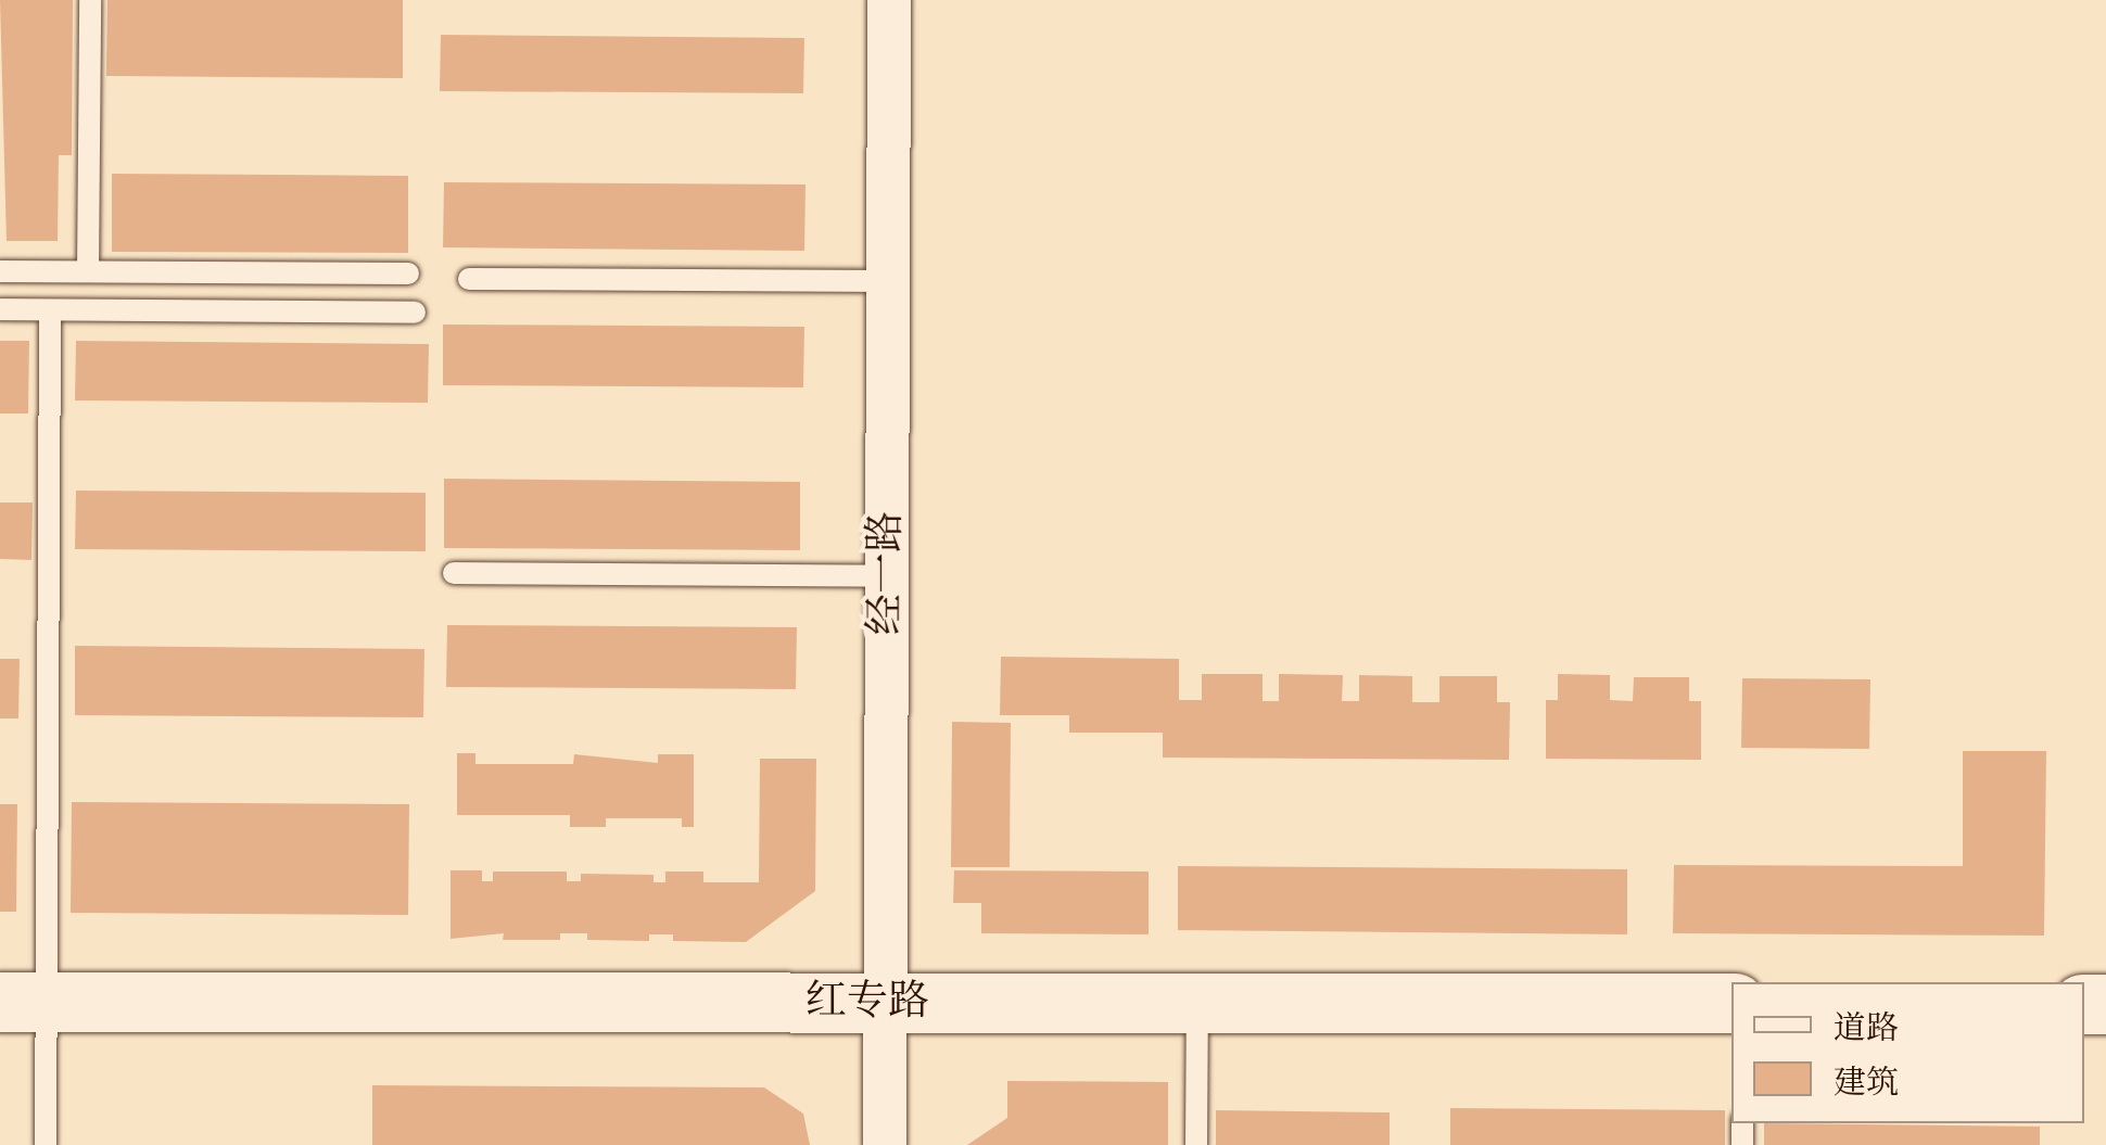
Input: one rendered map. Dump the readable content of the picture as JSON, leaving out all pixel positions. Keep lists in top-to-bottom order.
{
  "streets": {
    "street": ["经一路", "红专路"]
  },
  "crossings": [
    ["经一路", "红专路"]
  ],
  "legend": ["道路", "建筑"]
}
